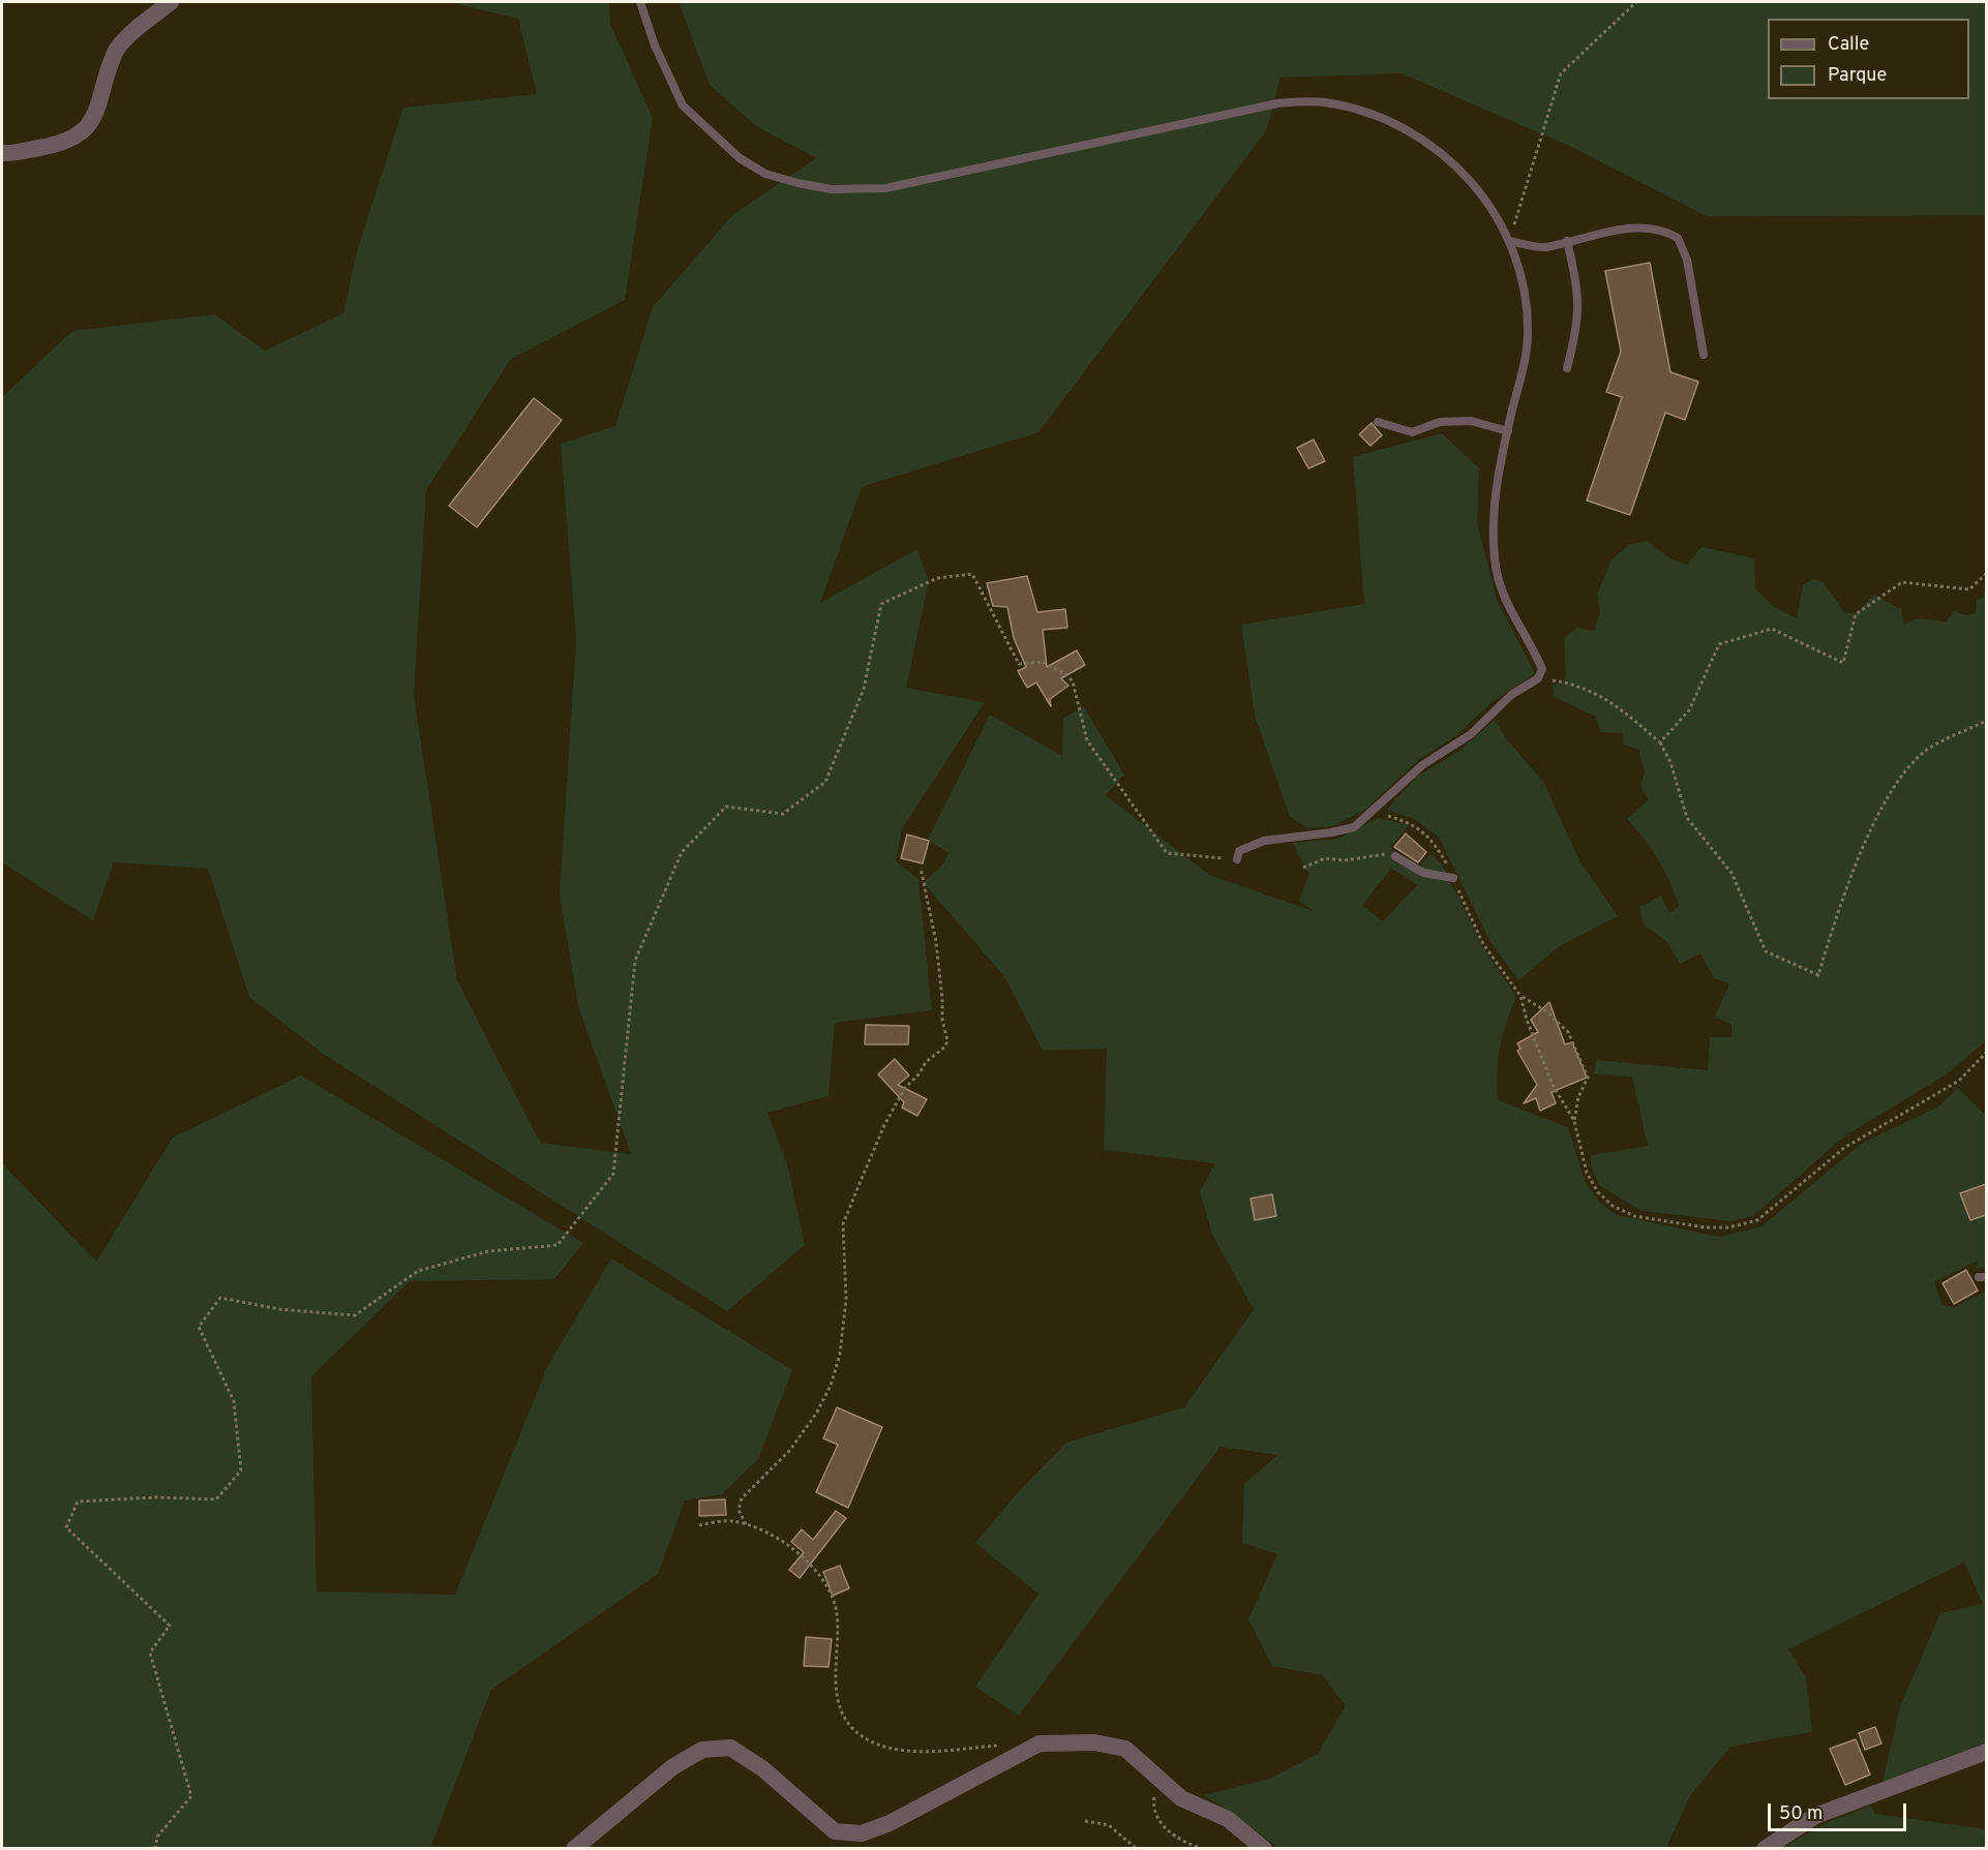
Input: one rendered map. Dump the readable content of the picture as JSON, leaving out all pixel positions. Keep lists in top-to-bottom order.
{
  "legend": ["Calle", "Parque"],
  "scale_bar": "50 m"
}
